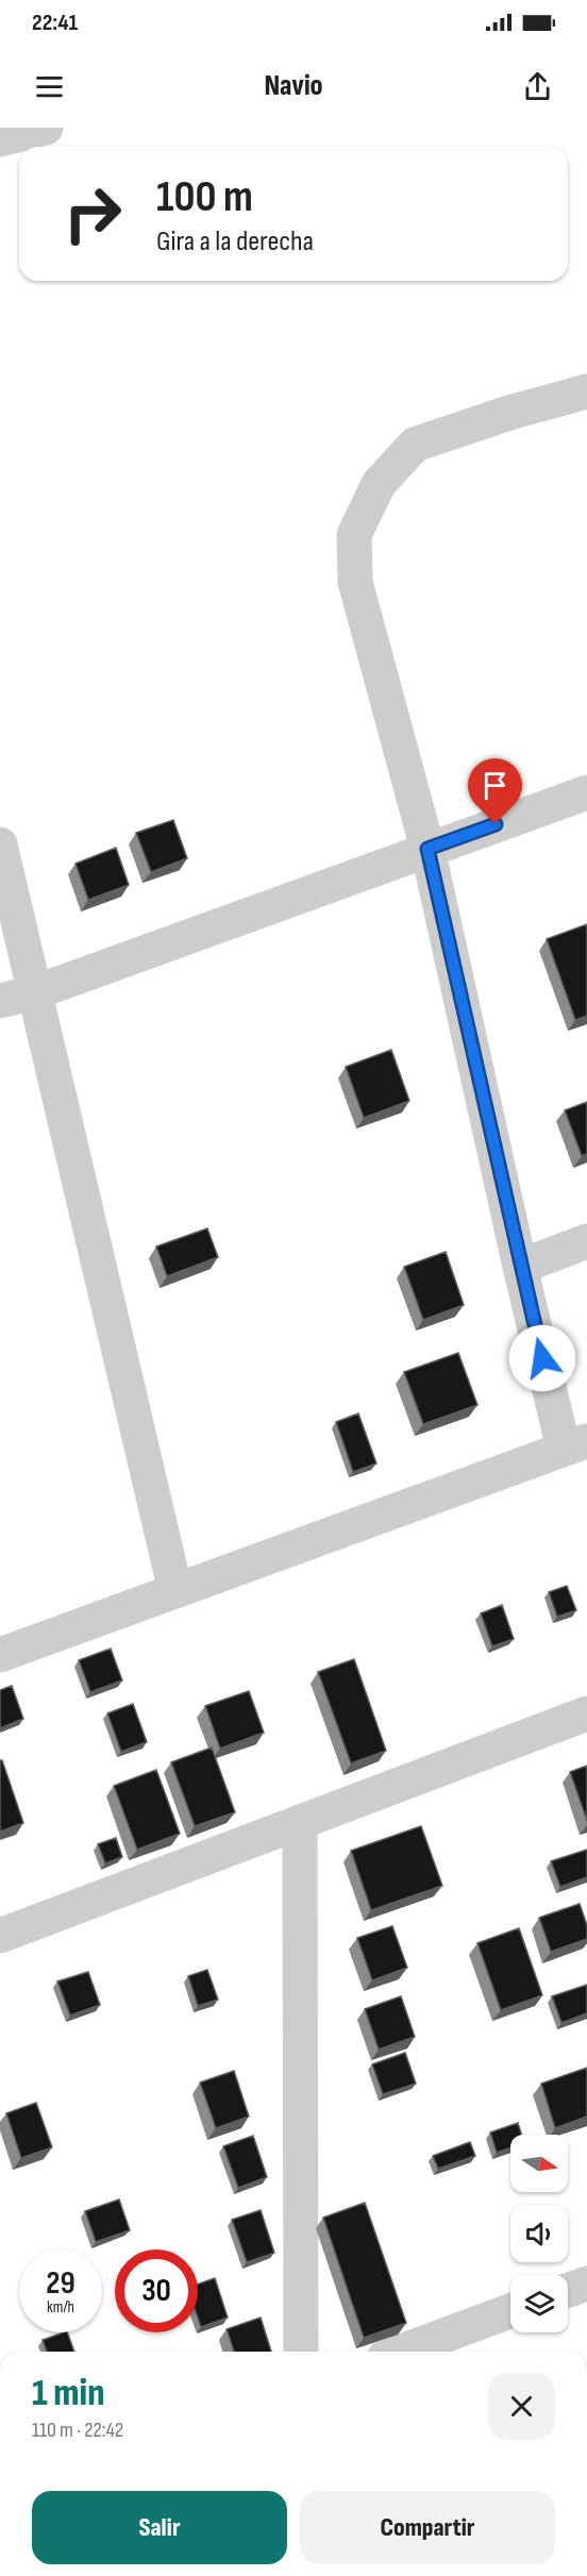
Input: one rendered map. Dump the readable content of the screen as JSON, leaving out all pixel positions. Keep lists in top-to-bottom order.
{
  "north": "right",
  "page": {
    "status": "22:41",
    "header": "Navio",
    "turn": ["100 m", "Gira a la derecha"],
    "speed": "29 km/h",
    "limit": "30",
    "heading": ["1 min", "110 m · 22:42"],
    "buttons": ["Salir", "Compartir"]
  }
}
